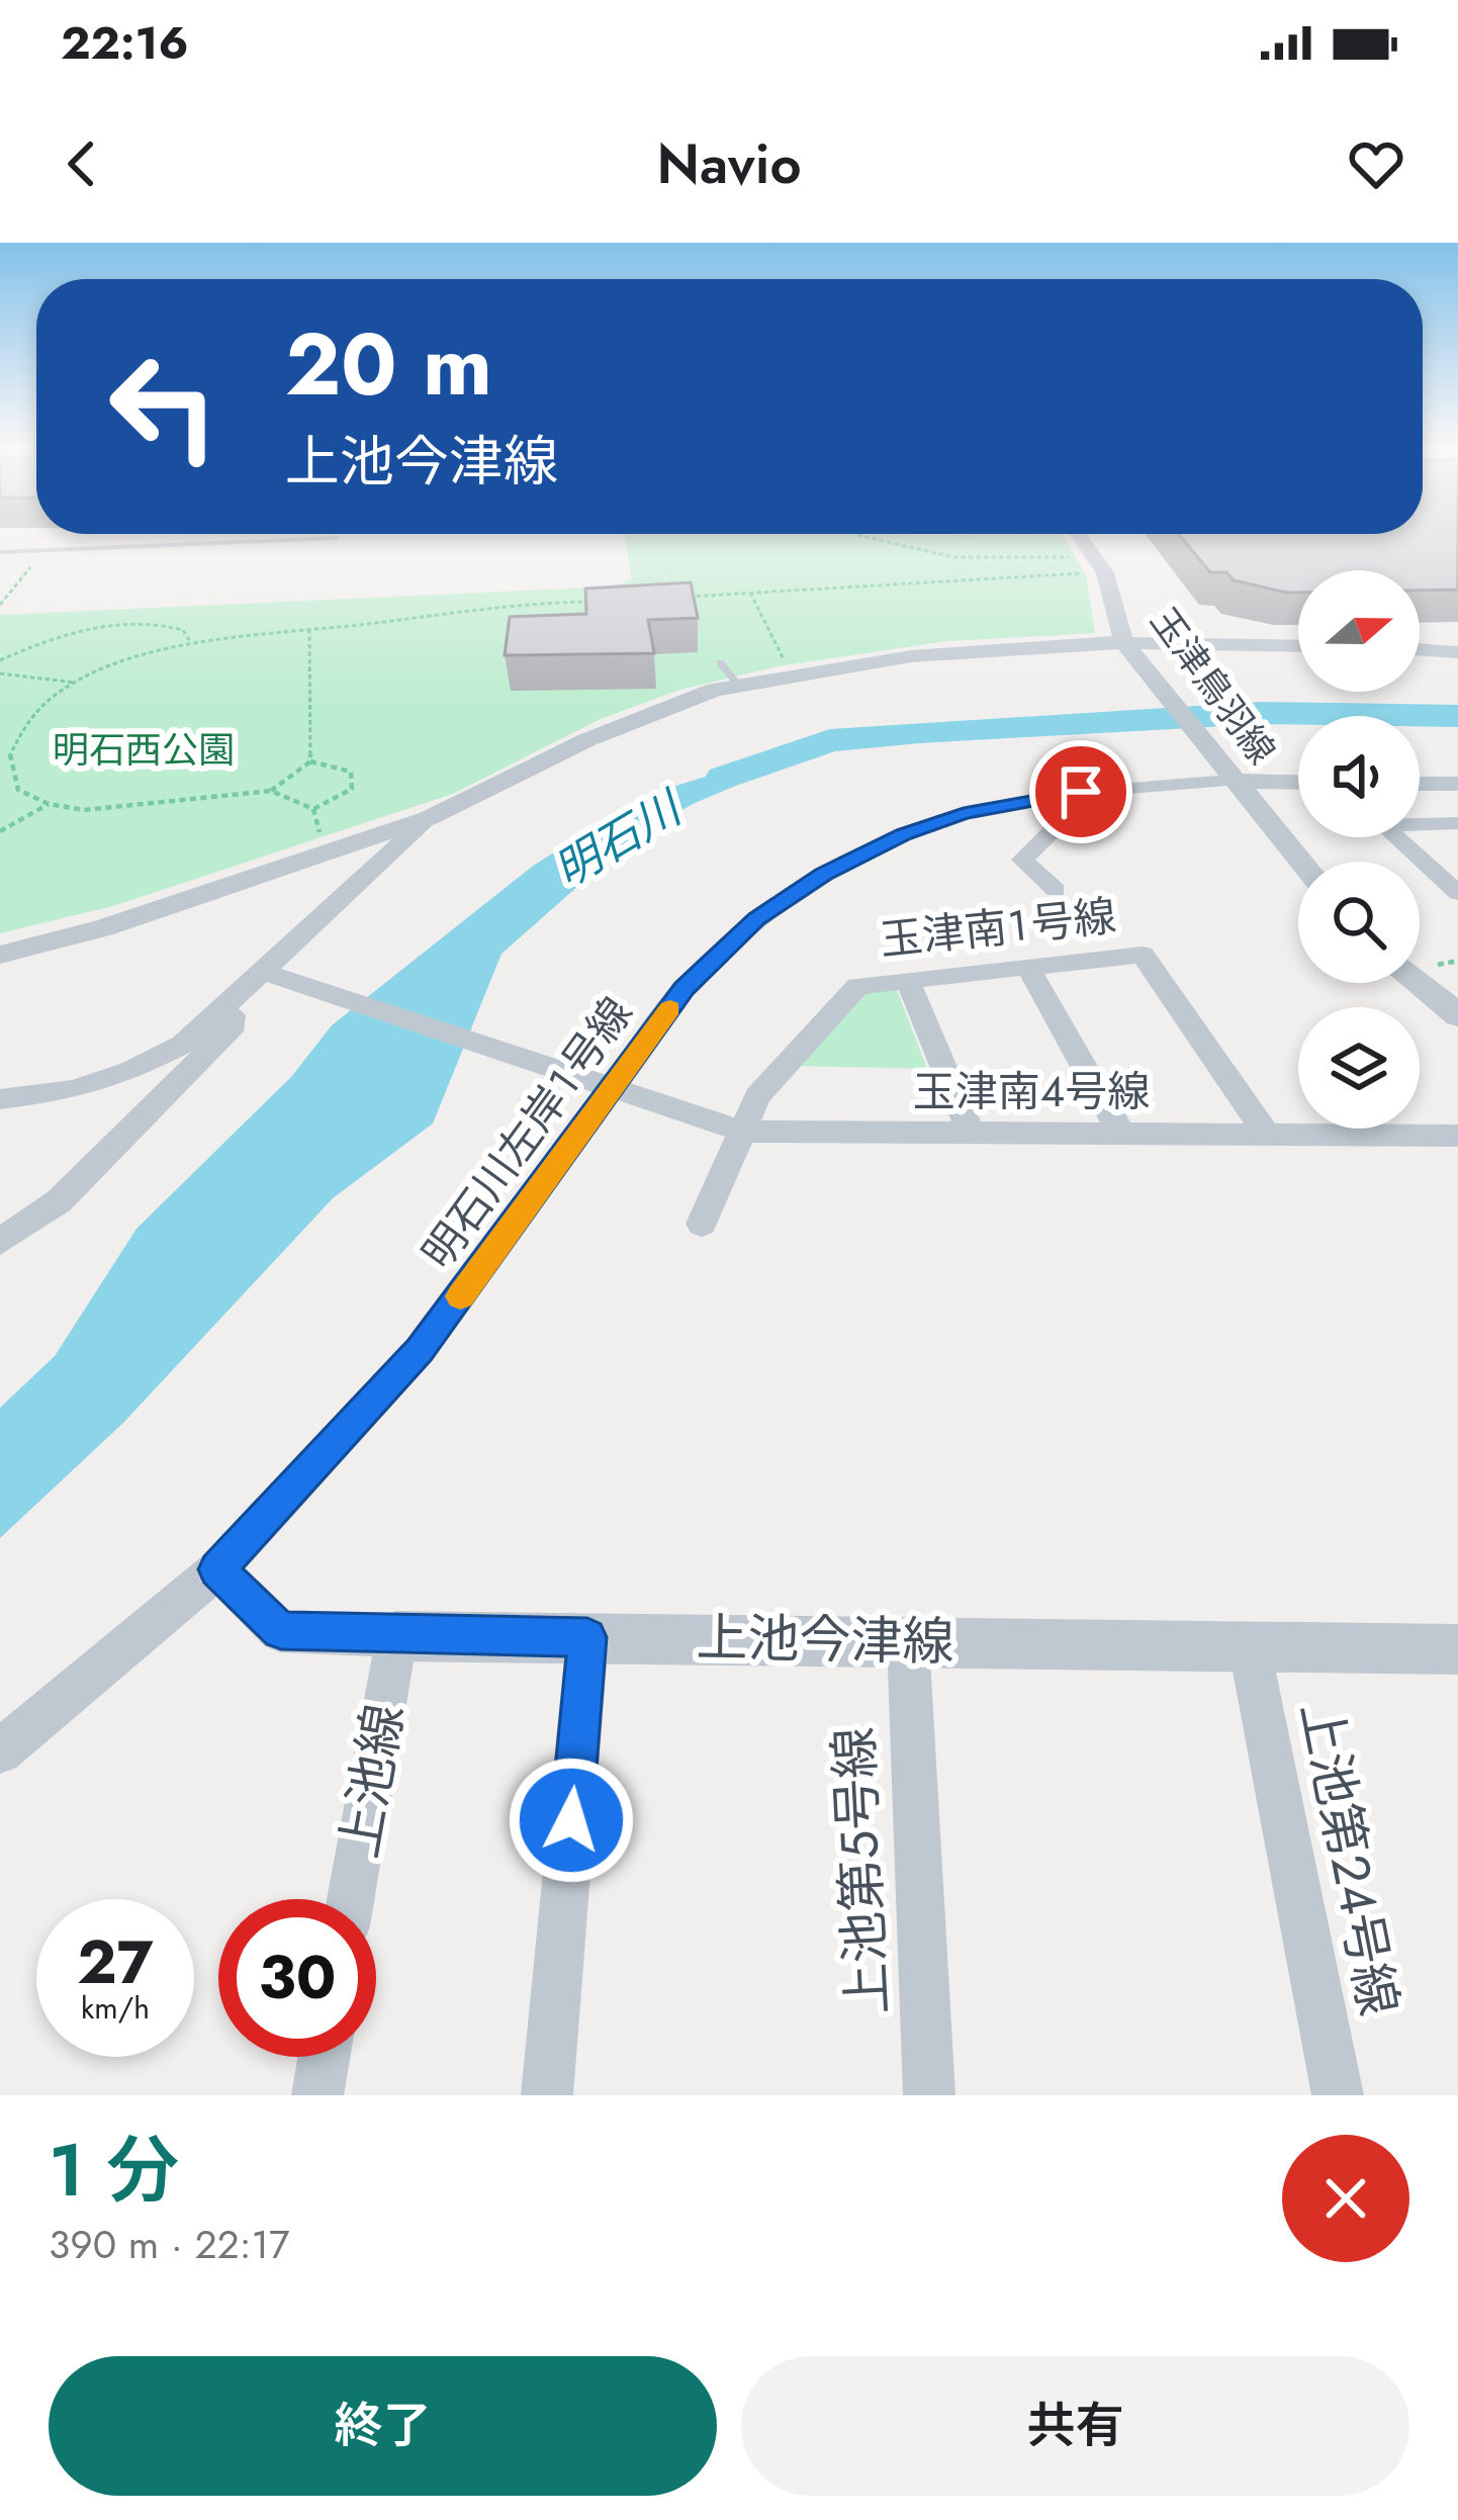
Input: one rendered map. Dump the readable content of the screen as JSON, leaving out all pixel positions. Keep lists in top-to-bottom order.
{
  "streets": {
    "street": [
      "玉津鳥羽線",
      "玉津南１号線",
      "玉津南４号線",
      "明石川左岸１号線",
      "上池今津線",
      "上池線",
      "上池第２４号線",
      "上池第５号線"
    ]
  },
  "crossings": [
    ["玉津鳥羽線", "明石川左岸１号線"],
    ["玉津南１号線", "玉津南４号線"],
    ["玉津南４号線", "明石川左岸１号線"],
    ["明石川左岸１号線", "上池今津線"],
    ["上池今津線", "上池線"],
    ["上池今津線", "上池第２４号線"],
    ["上池今津線", "上池第５号線"]
  ],
  "water": ["明石川"],
  "parks": ["明石西公園"],
  "north": "right",
  "page": {
    "status": "22:16",
    "header": "Navio",
    "turn": ["20 m", "上池今津線"],
    "speed": "27 km/h",
    "limit": "30",
    "heading": ["1 分", "390 m · 22:17"],
    "buttons": ["終了", "共有"]
  }
}
